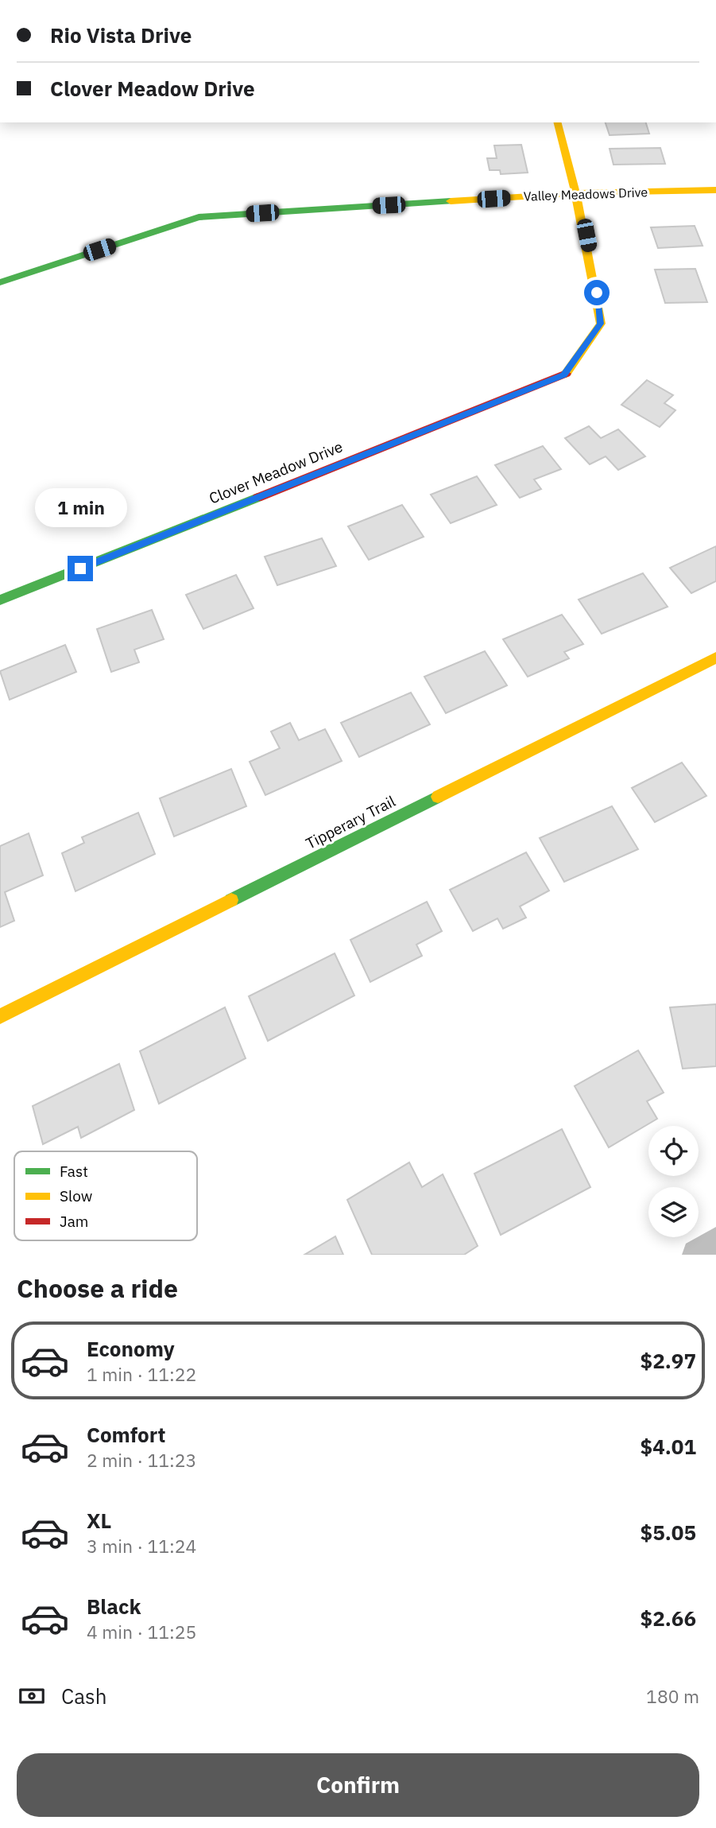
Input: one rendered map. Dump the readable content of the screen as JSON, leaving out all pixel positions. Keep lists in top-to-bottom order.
{
  "streets": {
    "street": ["Valley Meadows Drive", "Clover Meadow Drive", "Tipperary Trail"]
  },
  "crossings": [
    ["Valley Meadows Drive", "Clover Meadow Drive"]
  ],
  "legend": ["Fast", "Slow", "Jam"],
  "page": {
    "banner": ["Rio Vista Drive", "Clover Meadow Drive"],
    "bubble": "1 min",
    "heading": "Choose a ride",
    "list": [
      {
        "name": "Economy",
        "note": "1 min · 11:22",
        "value": "$2.97"
      },
      {
        "name": "Comfort",
        "note": "2 min · 11:23",
        "value": "$4.01"
      },
      {
        "name": "XL",
        "note": "3 min · 11:24",
        "value": "$5.05"
      },
      {
        "name": "Black",
        "note": "4 min · 11:25",
        "value": "$2.66"
      }
    ],
    "pay": ["Cash", "180 m"],
    "buttons": "Confirm"
  }
}
